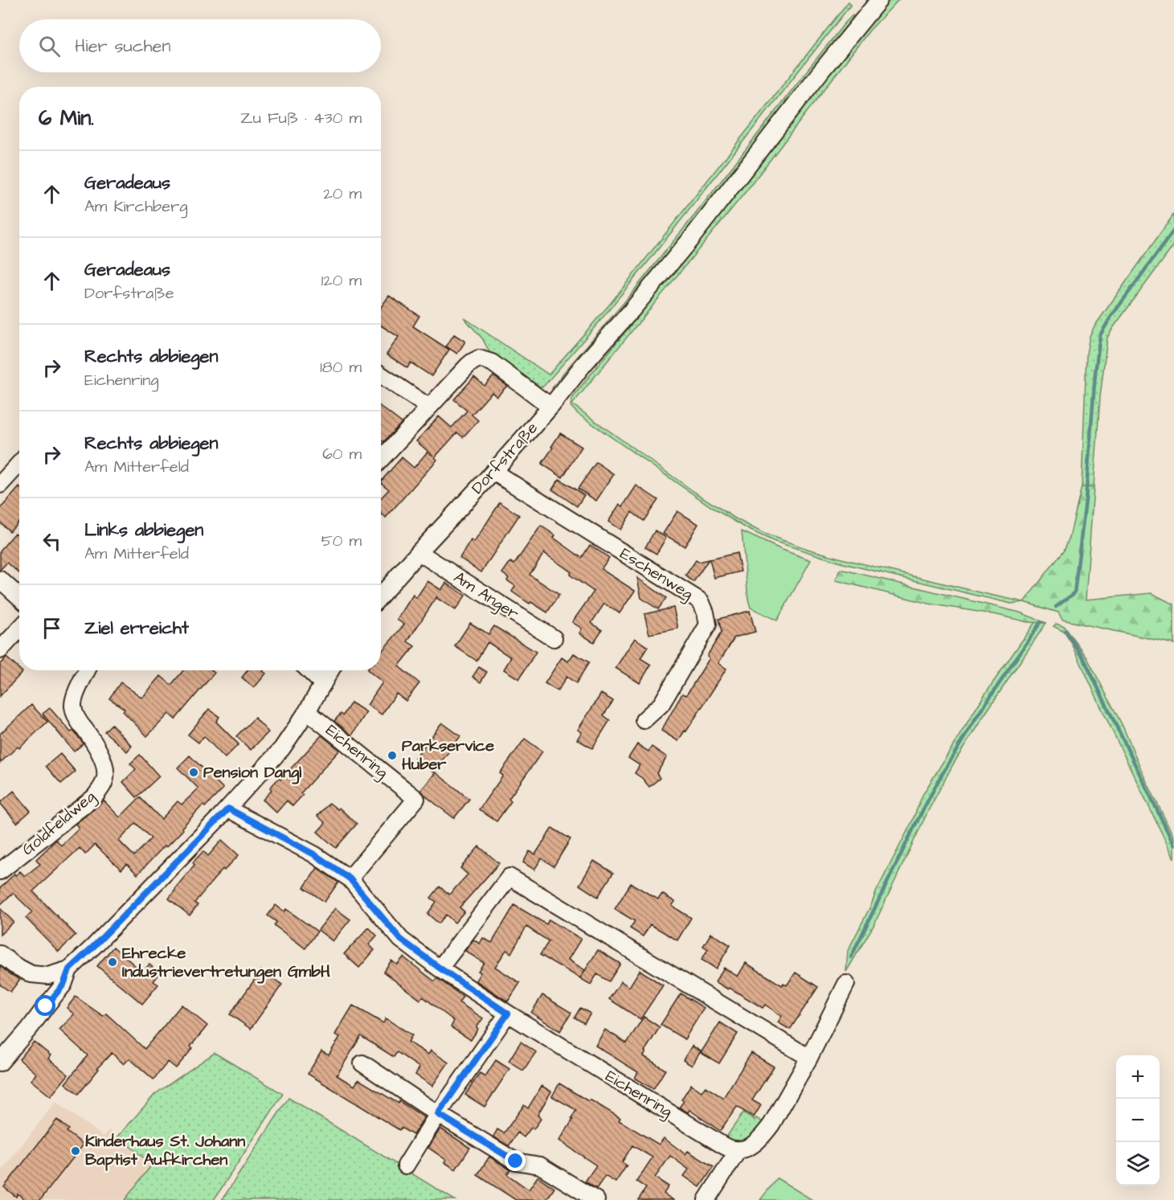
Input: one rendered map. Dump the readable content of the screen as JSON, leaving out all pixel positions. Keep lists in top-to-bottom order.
{
  "streets": {
    "street": [
      "Dorfstraße",
      "Eschenweg",
      "Am Anger",
      "Eichenring",
      "Goldfeldweg"
    ]
  },
  "crossings": [
    ["Dorfstraße", "Eschenweg"],
    ["Dorfstraße", "Am Anger"]
  ],
  "places": [
    "Parkservice Huber",
    "Pension Dangl",
    "Ehrecke Industrievertretungen GmbH",
    "Kinderhaus St. Johann Baptist Aufkirchen"
  ],
  "page": {
    "search": "Hier suchen",
    "heading": ["6 Min.", "Zu Fuß · 430 m"],
    "list": [
      ["Geradeaus", "Am Kirchberg", "20 m"],
      ["Geradeaus", "Dorfstraße", "120 m"],
      ["Rechts abbiegen", "Eichenring", "180 m"],
      ["Rechts abbiegen", "Am Mitterfeld", "60 m"],
      ["Links abbiegen", "Am Mitterfeld", "50 m"],
      "Ziel erreicht"
    ],
    "map_buttons": ["+", "−"]
  }
}
